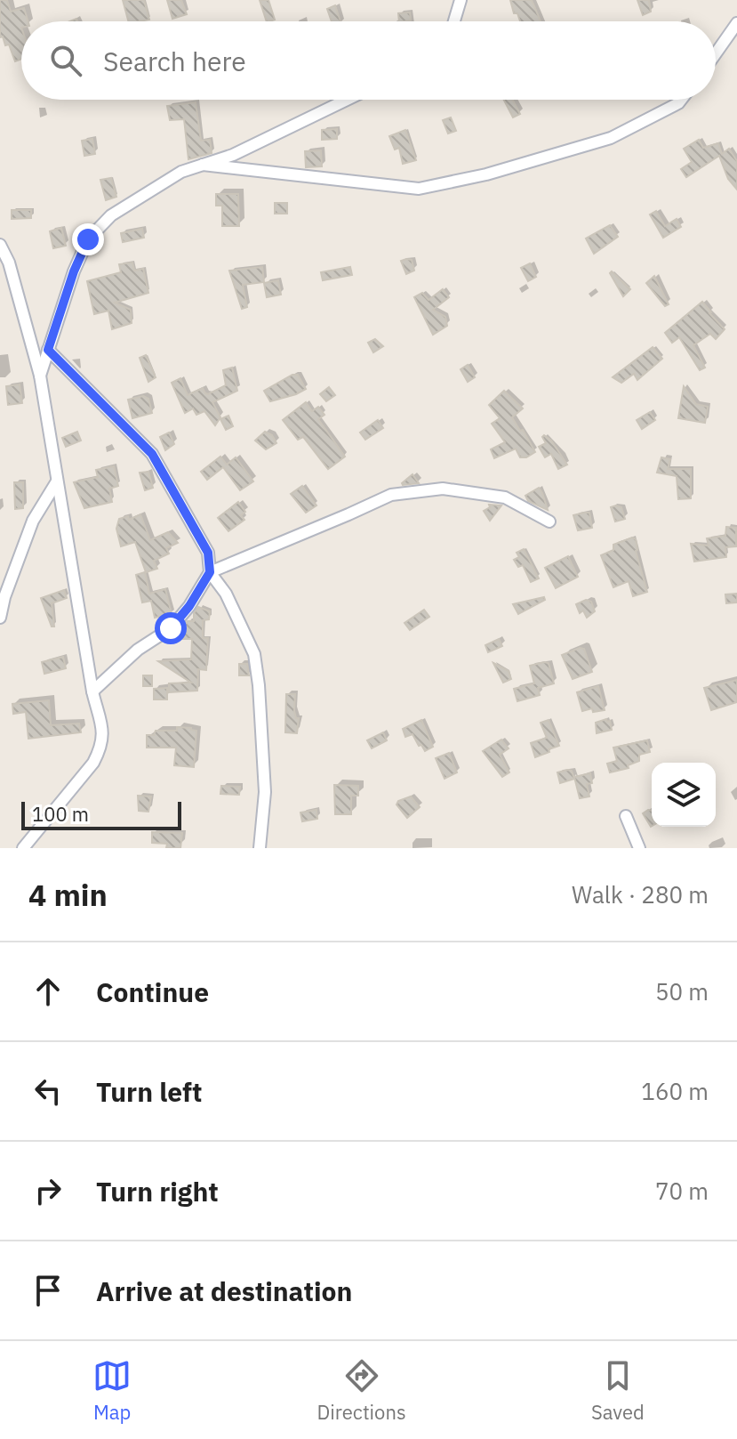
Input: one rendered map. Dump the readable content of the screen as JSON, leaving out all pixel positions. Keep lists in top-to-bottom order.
{
  "scale_bar": "100 m",
  "page": {
    "search": "Search here",
    "scale": "100 m",
    "heading": ["4 min", "Walk · 280 m"],
    "list": [
      ["Continue", "50 m"],
      ["Turn left", "160 m"],
      ["Turn right", "70 m"],
      "Arrive at destination"
    ],
    "nav": ["Map", "Directions", "Saved"]
  }
}
